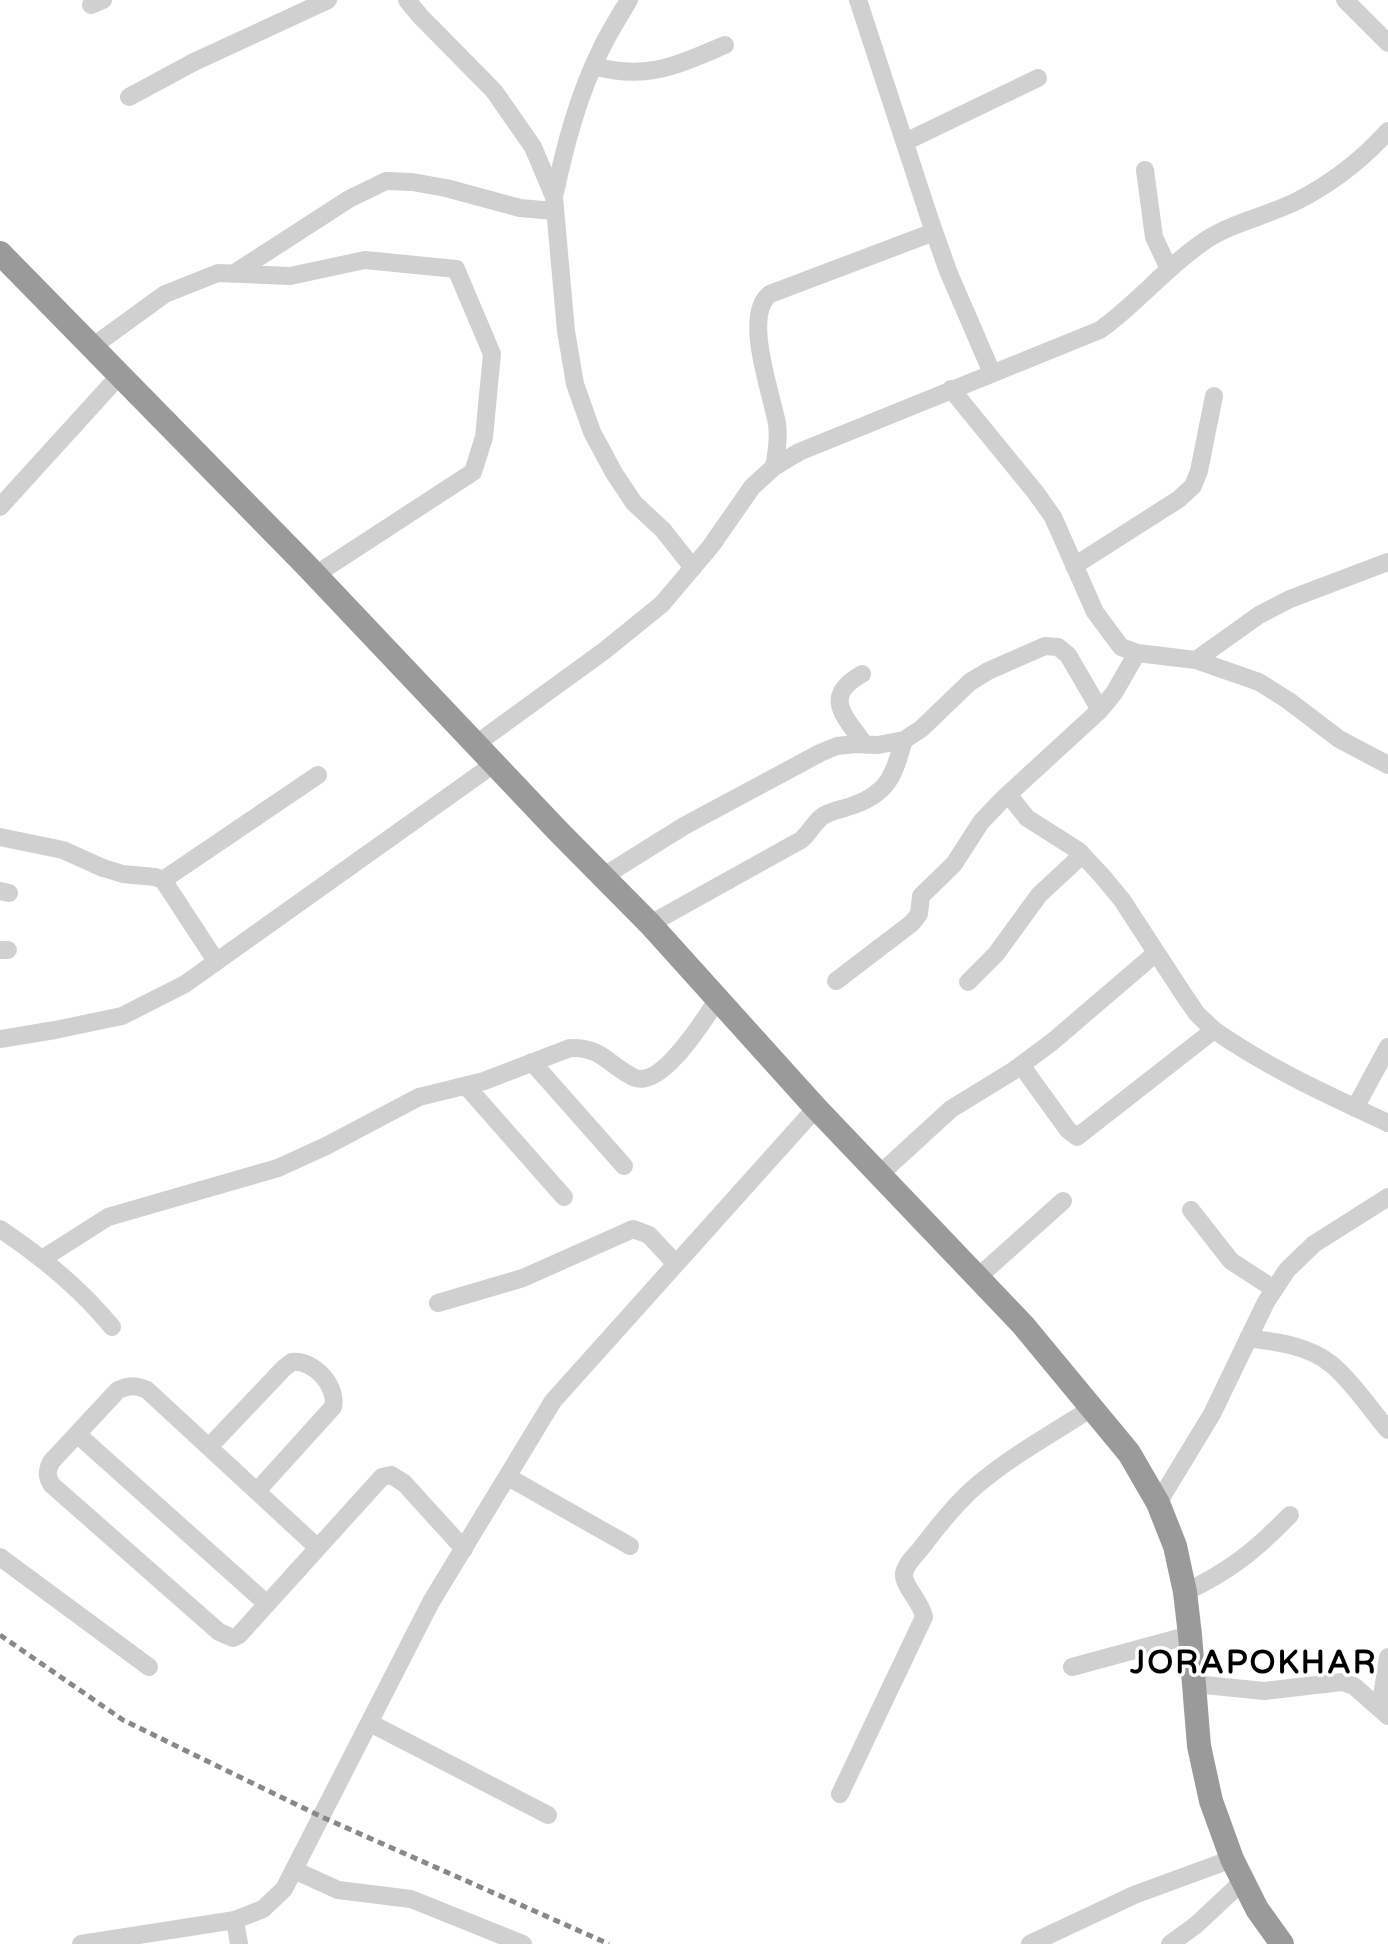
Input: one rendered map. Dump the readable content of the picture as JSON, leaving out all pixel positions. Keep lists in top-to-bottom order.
{
  "districts": ["JORAPOKHAR"]
}
